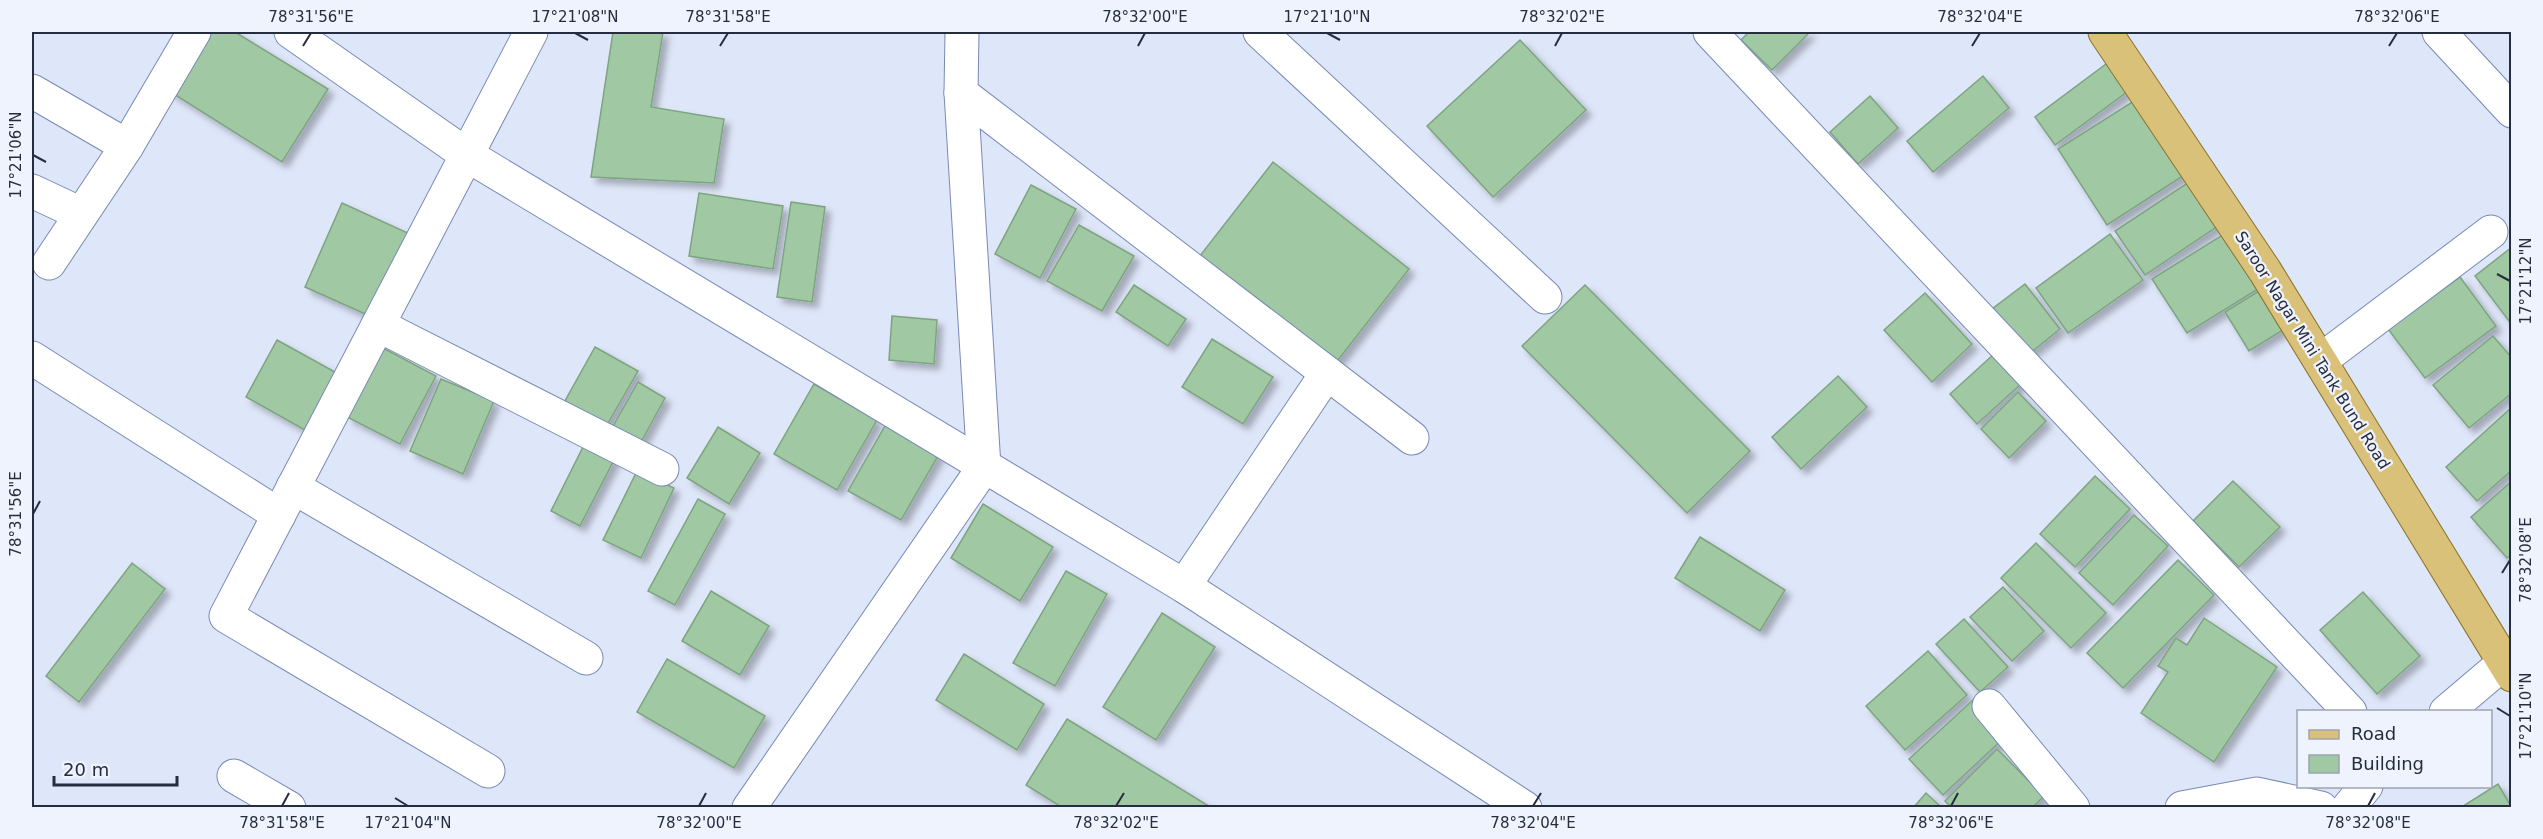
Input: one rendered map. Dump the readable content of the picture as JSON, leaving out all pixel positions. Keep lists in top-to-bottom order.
{
  "streets": {
    "main road": ["Saroor Nagar Mini Tank Bund Road"]
  },
  "legend": ["Road", "Building"],
  "scale_bar": "20 m",
  "coordinates": [
    "78°31'56\"E",
    "17°21'08\"N",
    "78°31'58\"E",
    "78°32'00\"E",
    "17°21'10\"N",
    "78°32'02\"E",
    "78°32'04\"E",
    "78°32'06\"E",
    "17°21'06\"N",
    "17°21'12\"N",
    "78°32'08\"E",
    "17°21'04\"N"
  ]
}
